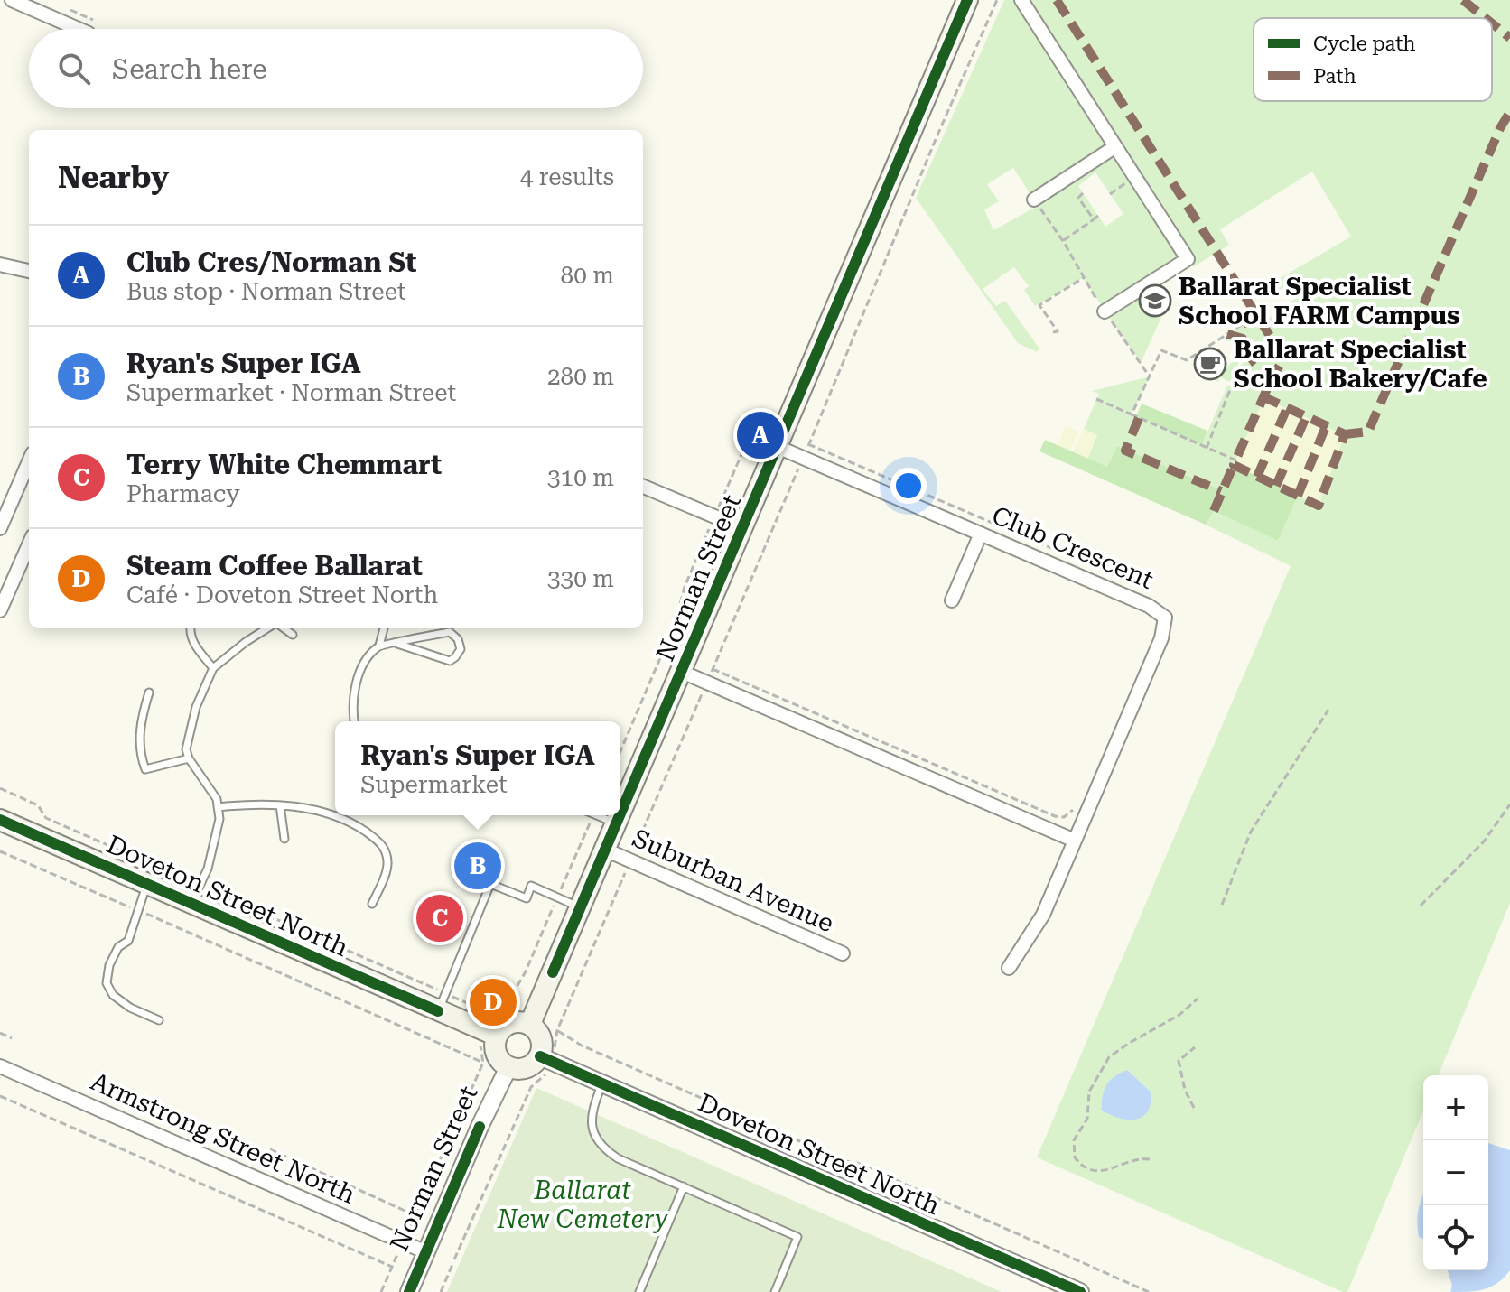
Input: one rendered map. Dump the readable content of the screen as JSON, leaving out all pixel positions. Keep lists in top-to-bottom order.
{
  "streets": {
    "main road": ["Norman Street", "Doveton Street North"],
    "street": ["Club Crescent", "Suburban Avenue", "Armstrong Street North"]
  },
  "crossings": [
    ["Club Crescent", "Norman Street"],
    ["Norman Street", "Suburban Avenue"],
    ["Norman Street", "Doveton Street North"],
    ["Norman Street", "Armstrong Street North"]
  ],
  "parks": ["Ballarat New Cemetery"],
  "places": {
    "school or university": ["Ballarat Specialist School FARM Campus"],
    "cafe": ["Ballarat Specialist School Bakery/Cafe"]
  },
  "legend": ["Cycle path", "Path"],
  "page": {
    "search": "Search here",
    "heading": ["Nearby", "4 results"],
    "list": [
      {
        "mark": "A",
        "name": "Club Cres/Norman St",
        "note": "Bus stop · Norman Street",
        "value": "80 m"
      },
      {
        "mark": "B",
        "name": "Ryan's Super IGA",
        "note": "Supermarket · Norman Street",
        "value": "280 m"
      },
      {
        "mark": "C",
        "name": "Terry White Chemmart",
        "note": "Pharmacy",
        "value": "310 m"
      },
      {
        "mark": "D",
        "name": "Steam Coffee Ballarat",
        "note": "Café · Doveton Street North",
        "value": "330 m"
      }
    ],
    "pins": [
      "A",
      "B",
      "C",
      "D"
    ],
    "popup": ["Ryan's Super IGA", "Supermarket"],
    "map_buttons": ["+", "−"]
  }
}
